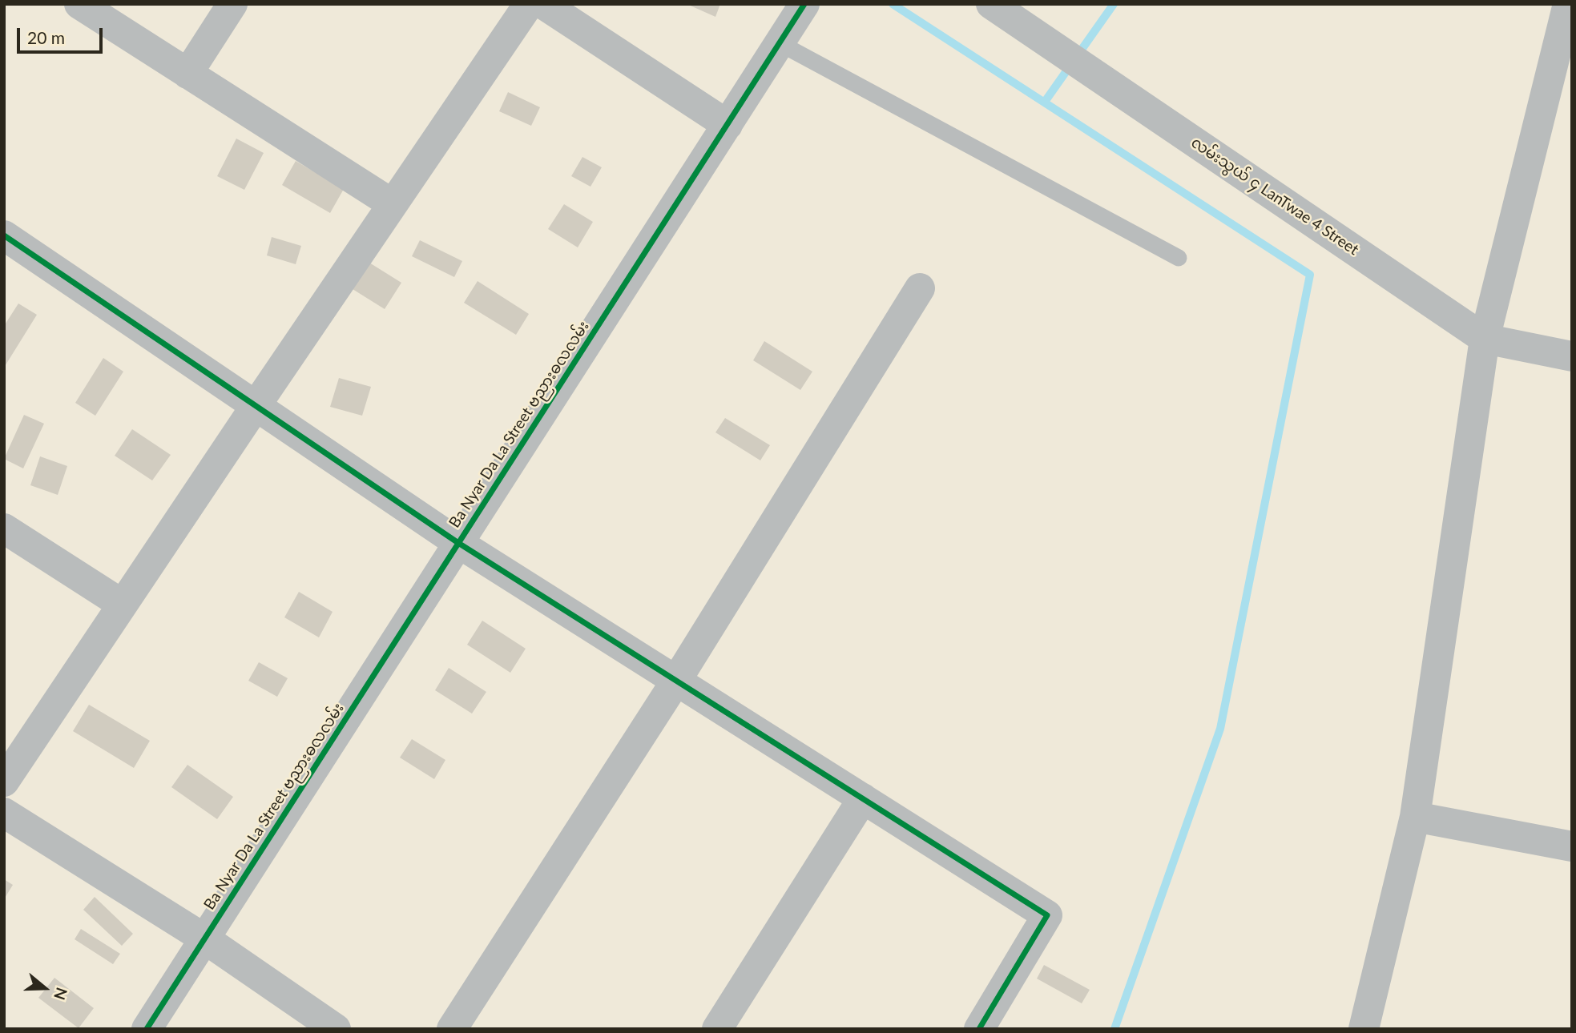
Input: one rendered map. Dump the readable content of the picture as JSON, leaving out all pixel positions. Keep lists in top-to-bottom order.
{
  "streets": {
    "street": ["လမ်းသွယ် ၄ LanTwae 4 Street", "Ba Nyar Da La Street ဗညားဓလလမ်း"]
  },
  "scale_bar": "20 m",
  "north": "right"
}
